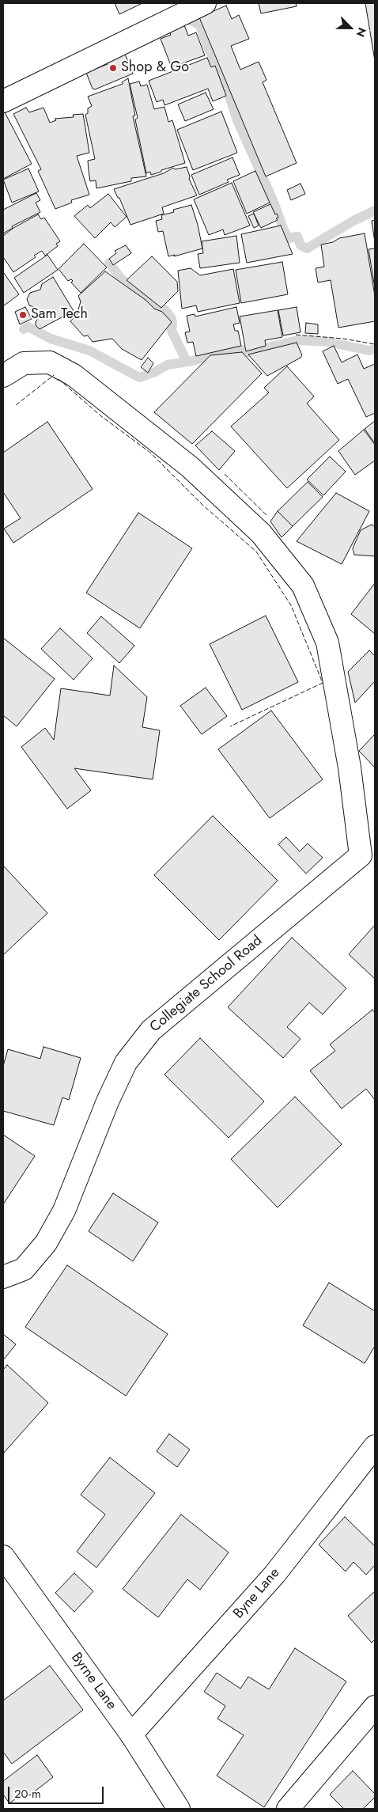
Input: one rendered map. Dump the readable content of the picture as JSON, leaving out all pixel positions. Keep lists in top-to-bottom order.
{
  "streets": {
    "street": ["Collegiate School Road", "Byne Lane", "Byrne Lane"]
  },
  "crossings": [
    ["Byne Lane", "Byrne Lane"]
  ],
  "places": ["Shop & Go", "Sam Tech"],
  "scale_bar": "20 m",
  "north": "bottom right"
}
